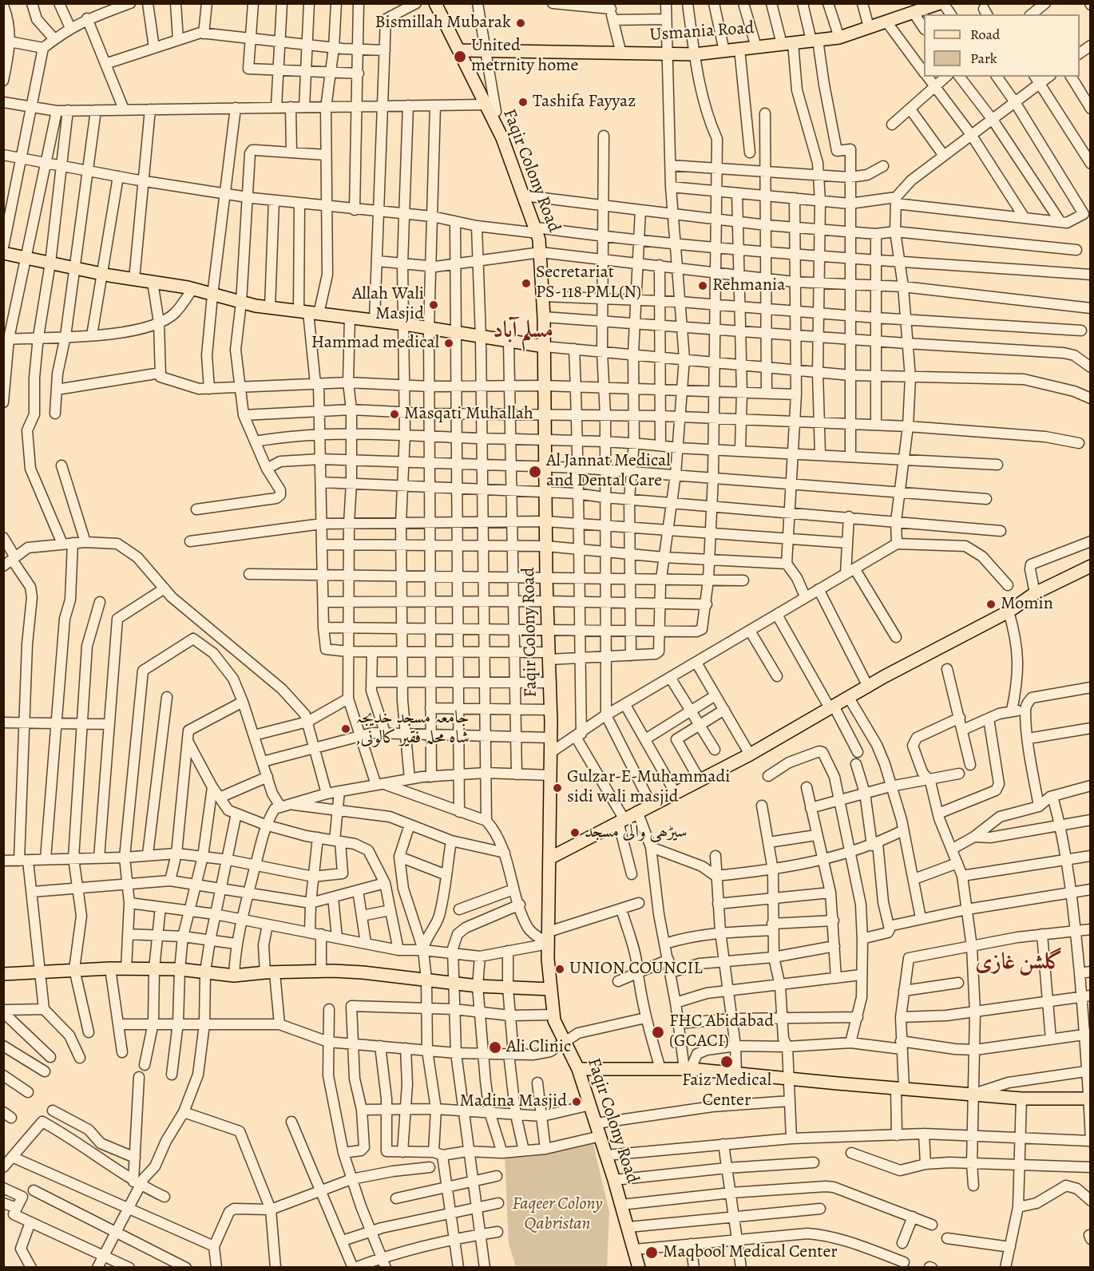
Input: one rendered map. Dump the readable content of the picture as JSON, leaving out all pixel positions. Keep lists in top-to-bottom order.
{
  "streets": {
    "main road": ["Usmania Road", "Faqir Colony Road"]
  },
  "crossings": [
    ["Usmania Road", "Faqir Colony Road"]
  ],
  "districts": ["مسلم آباد", "گلشن غازی"],
  "parks": ["Faqeer Colony Qabristan"],
  "places": [
    "Bismillah Mubarak",
    "United metrnity home",
    "Tashifa Fayyaz",
    "Secretariat PS-118 PML(N)",
    "Rehmania",
    "Allah Wali Masjid",
    "Hammad medical",
    "Masqati Muhallah",
    "Al Jannat Medical and Dental Care",
    "Momin",
    "جامعہ مسجد خدیجہ ,شاہ محلہ فقیر کالونی",
    "Gulzar-E-Muhammadi sidi wali masjid",
    "سیڑھی والی مسجد",
    "UNION COUNCIL",
    "FHC Abidabad (GCACI)",
    "Ali Clinic",
    "Faiz Medical Center",
    "Madina Masjid",
    "Maqbool Medical Center"
  ],
  "legend": ["Road", "Park"]
}
